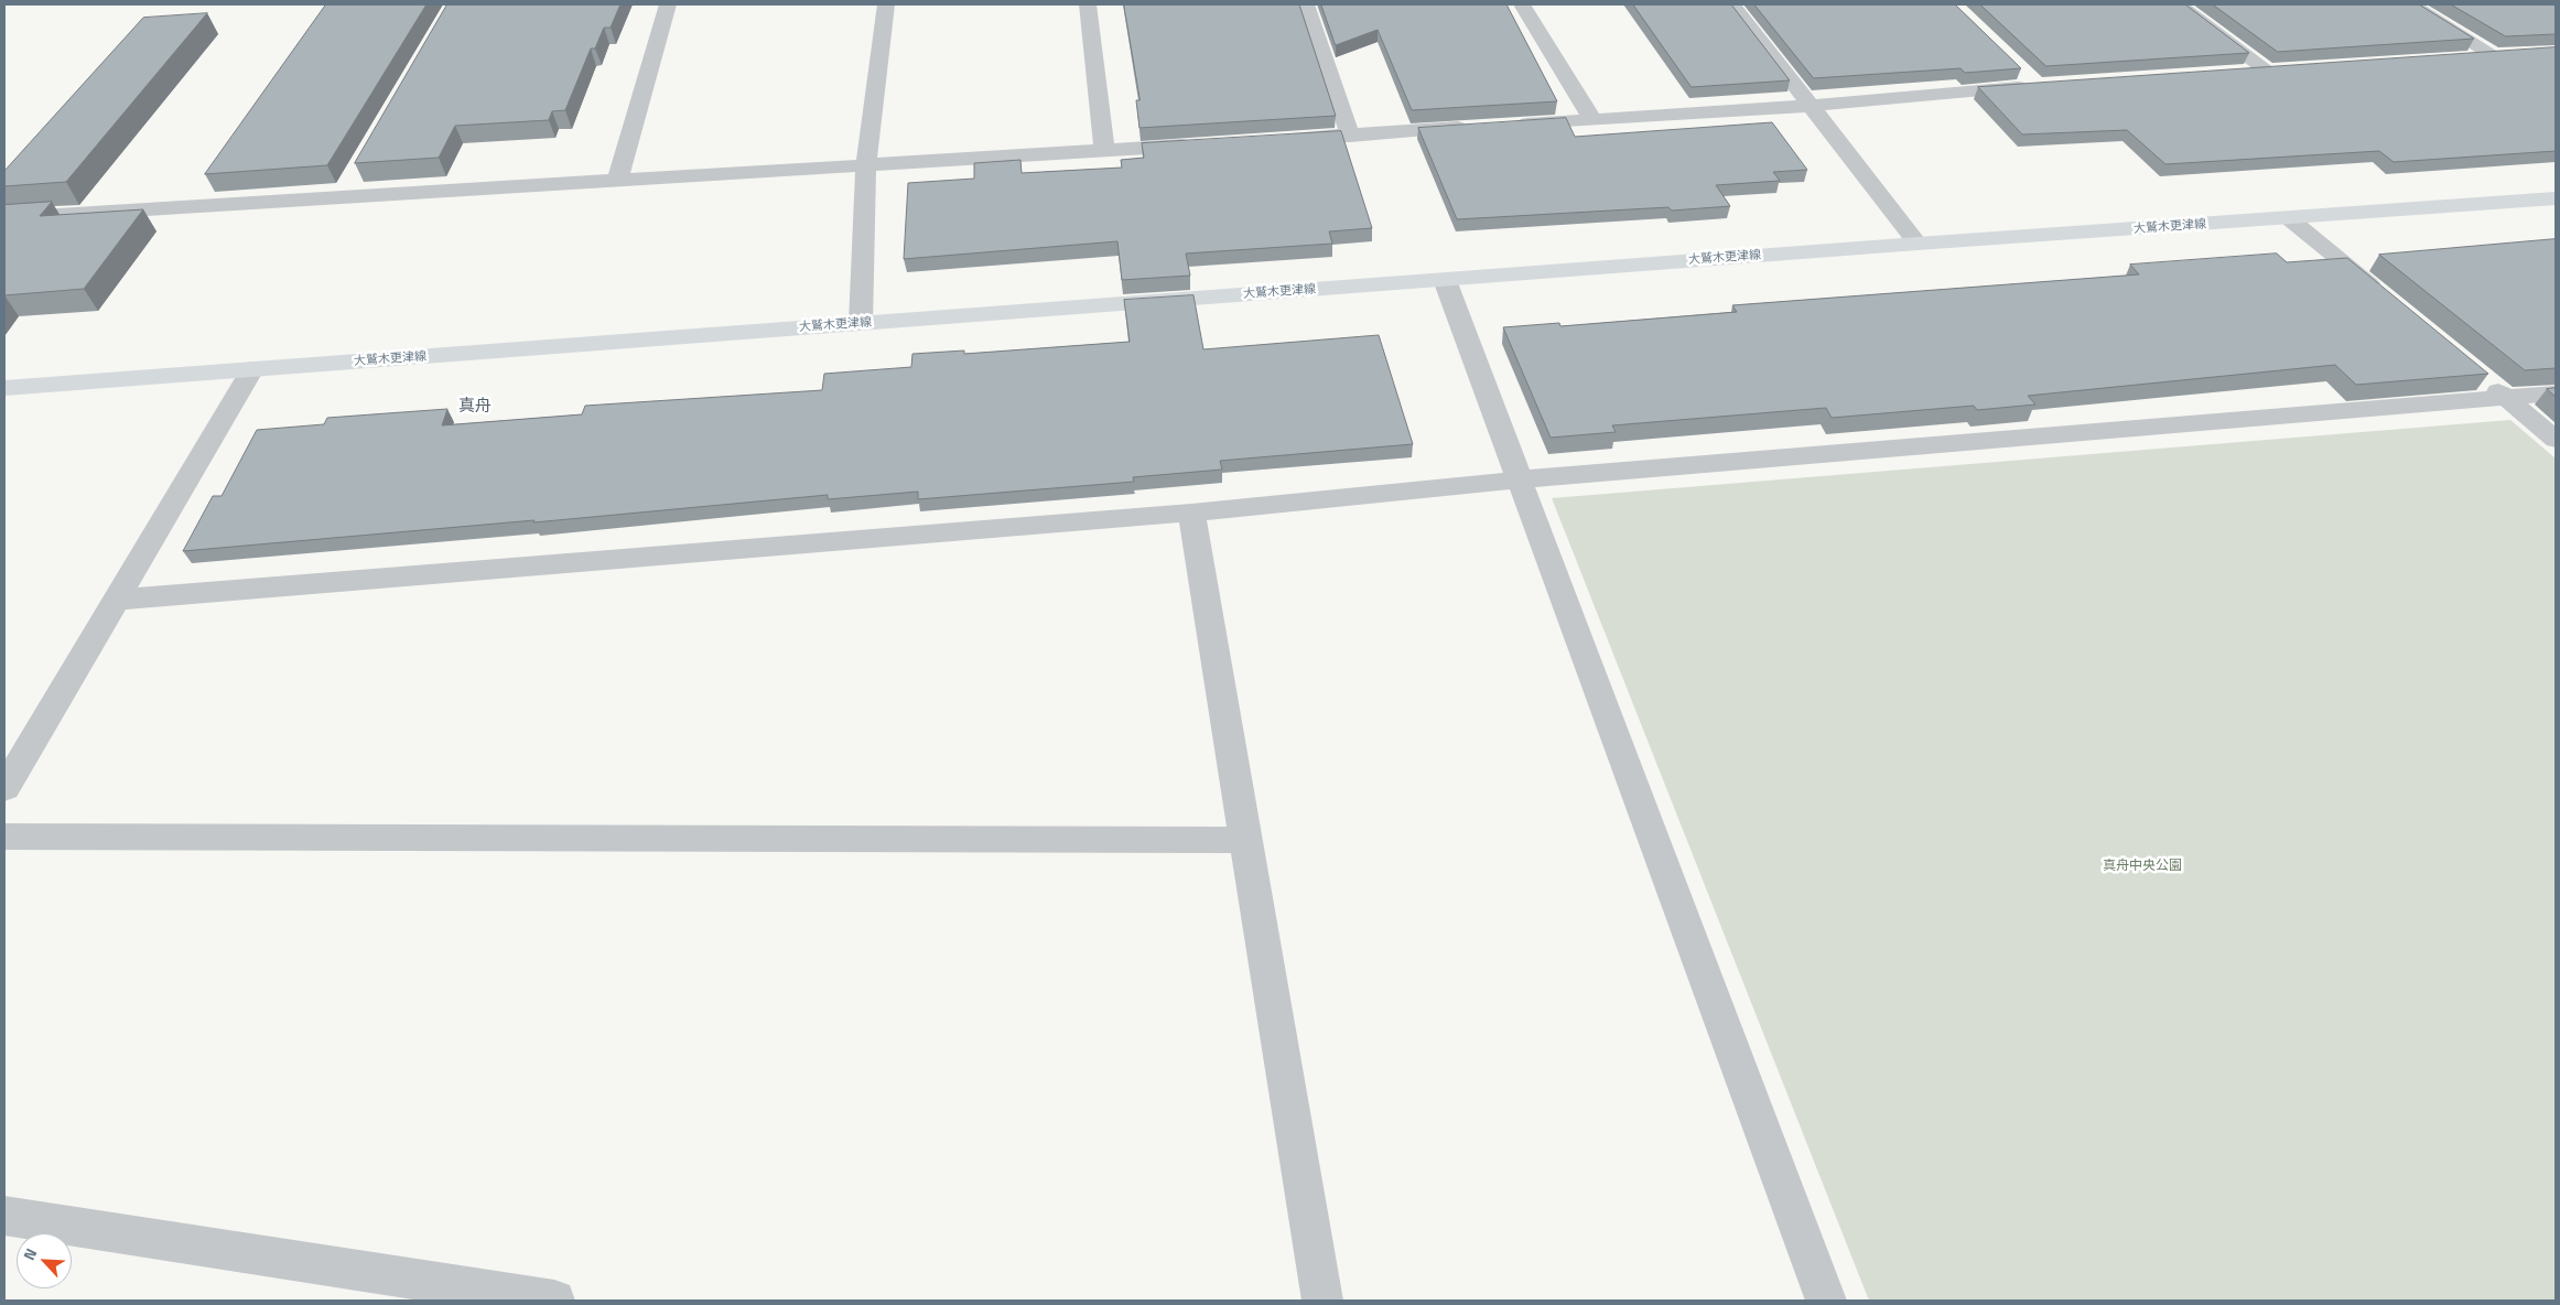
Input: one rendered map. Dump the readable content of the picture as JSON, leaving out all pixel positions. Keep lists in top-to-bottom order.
{
  "streets": {
    "main road": ["大鷲木更津線"]
  },
  "districts": ["真舟"],
  "parks": ["真舟中央公園"],
  "north": "top left"
}
